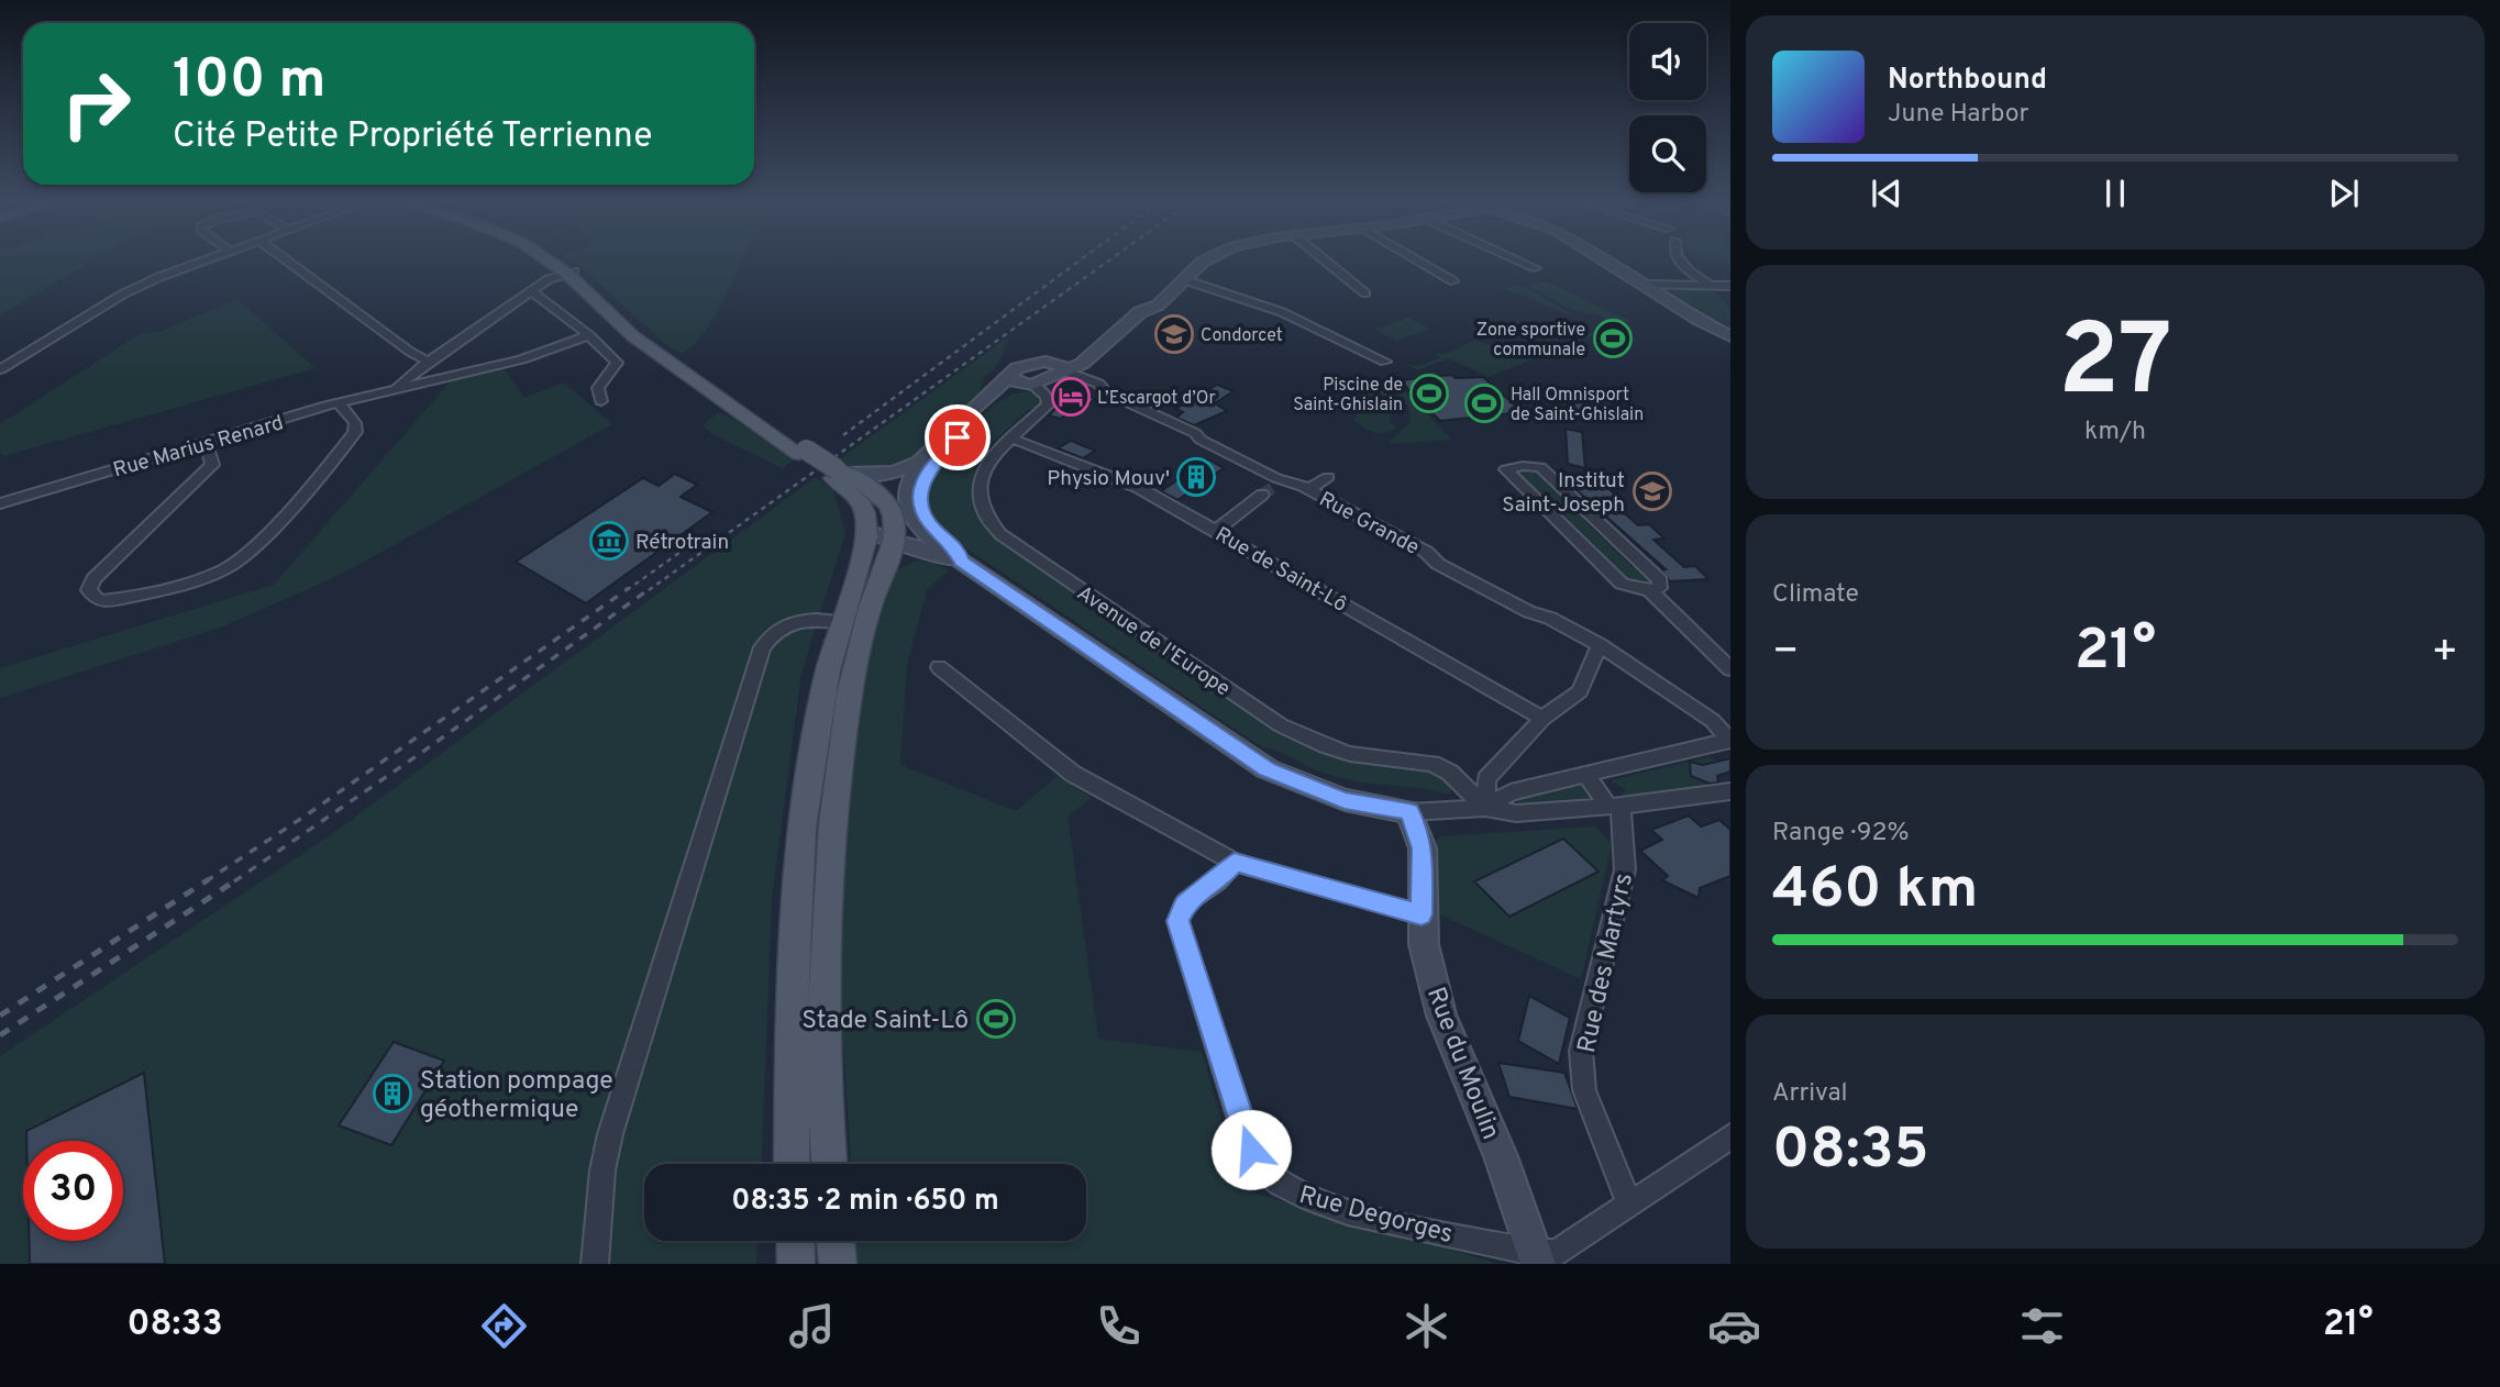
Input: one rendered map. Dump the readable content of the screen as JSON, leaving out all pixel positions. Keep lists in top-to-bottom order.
{
  "streets": {
    "street": [
      "Rue Marius Renard",
      "Rue Grande",
      "Rue de Saint-Lô",
      "Avenue de l'Europe",
      "Rue des Martyrs",
      "Rue du Moulin",
      "Rue Degorges"
    ]
  },
  "crossings": [
    ["Rue de Saint-Lô", "Avenue de l'Europe"],
    ["Rue du Moulin", "Rue Degorges"]
  ],
  "places": {
    "school or university": ["Condorcet", "Institut Saint-Joseph"],
    "sports": [
      "Zone sportive communale",
      "Piscine de Saint-Ghislain",
      "Hall Omnisport de Saint-Ghislain",
      "Stade Saint-Lô"
    ],
    "hotel": ["L’Escargot d’Or"],
    "building": ["Physio Mouv'", "Station pompage géothermique"],
    "museum": ["Rétrotrain"]
  },
  "page": {
    "turn": ["100 m", "Cité Petite Propriété Terrienne"],
    "song": ["Northbound", "June Harbor"],
    "tile": [
      ["27", "km/h"],
      "Climate",
      ["Range · 92%", "460 km"],
      ["Arrival", "08:35"]
    ],
    "heat": ["−", "21°", "+"],
    "limit": "30",
    "trip": "08:35 · 2 min · 650 m",
    "tabs": ["08:33", "21°"]
  }
}
